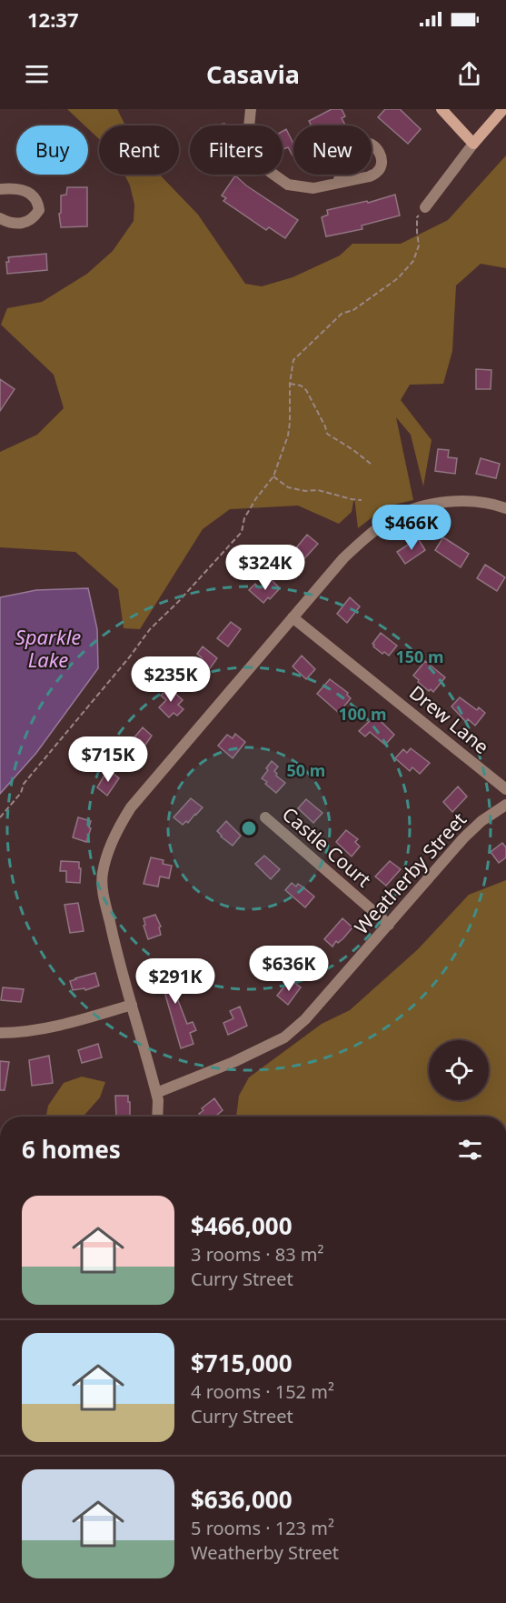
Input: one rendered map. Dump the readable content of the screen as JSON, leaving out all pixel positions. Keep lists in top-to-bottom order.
{
  "streets": {
    "street": ["Drew Lane", "Castle Court", "Weatherby Street"]
  },
  "crossings": [
    ["Castle Court", "Weatherby Street"]
  ],
  "water": ["Sparkle Lake"],
  "page": {
    "status": "12:37",
    "header": "Casavia",
    "chip": [
      "Buy",
      "Rent",
      "Filters",
      "New"
    ],
    "price": [
      "$466K",
      "$324K",
      "$235K",
      "$715K",
      "$636K",
      "$291K"
    ],
    "heading": "6 homes",
    "list": [
      {
        "name": "$466,000",
        "note": "3 rooms · 83 m² · Curry Street"
      },
      {
        "name": "$715,000",
        "note": "4 rooms · 152 m² · Curry Street"
      },
      {
        "name": "$636,000",
        "note": "5 rooms · 123 m² · Weatherby Street"
      }
    ]
  },
  "rings": ["150 m", "100 m", "50 m"]
}
